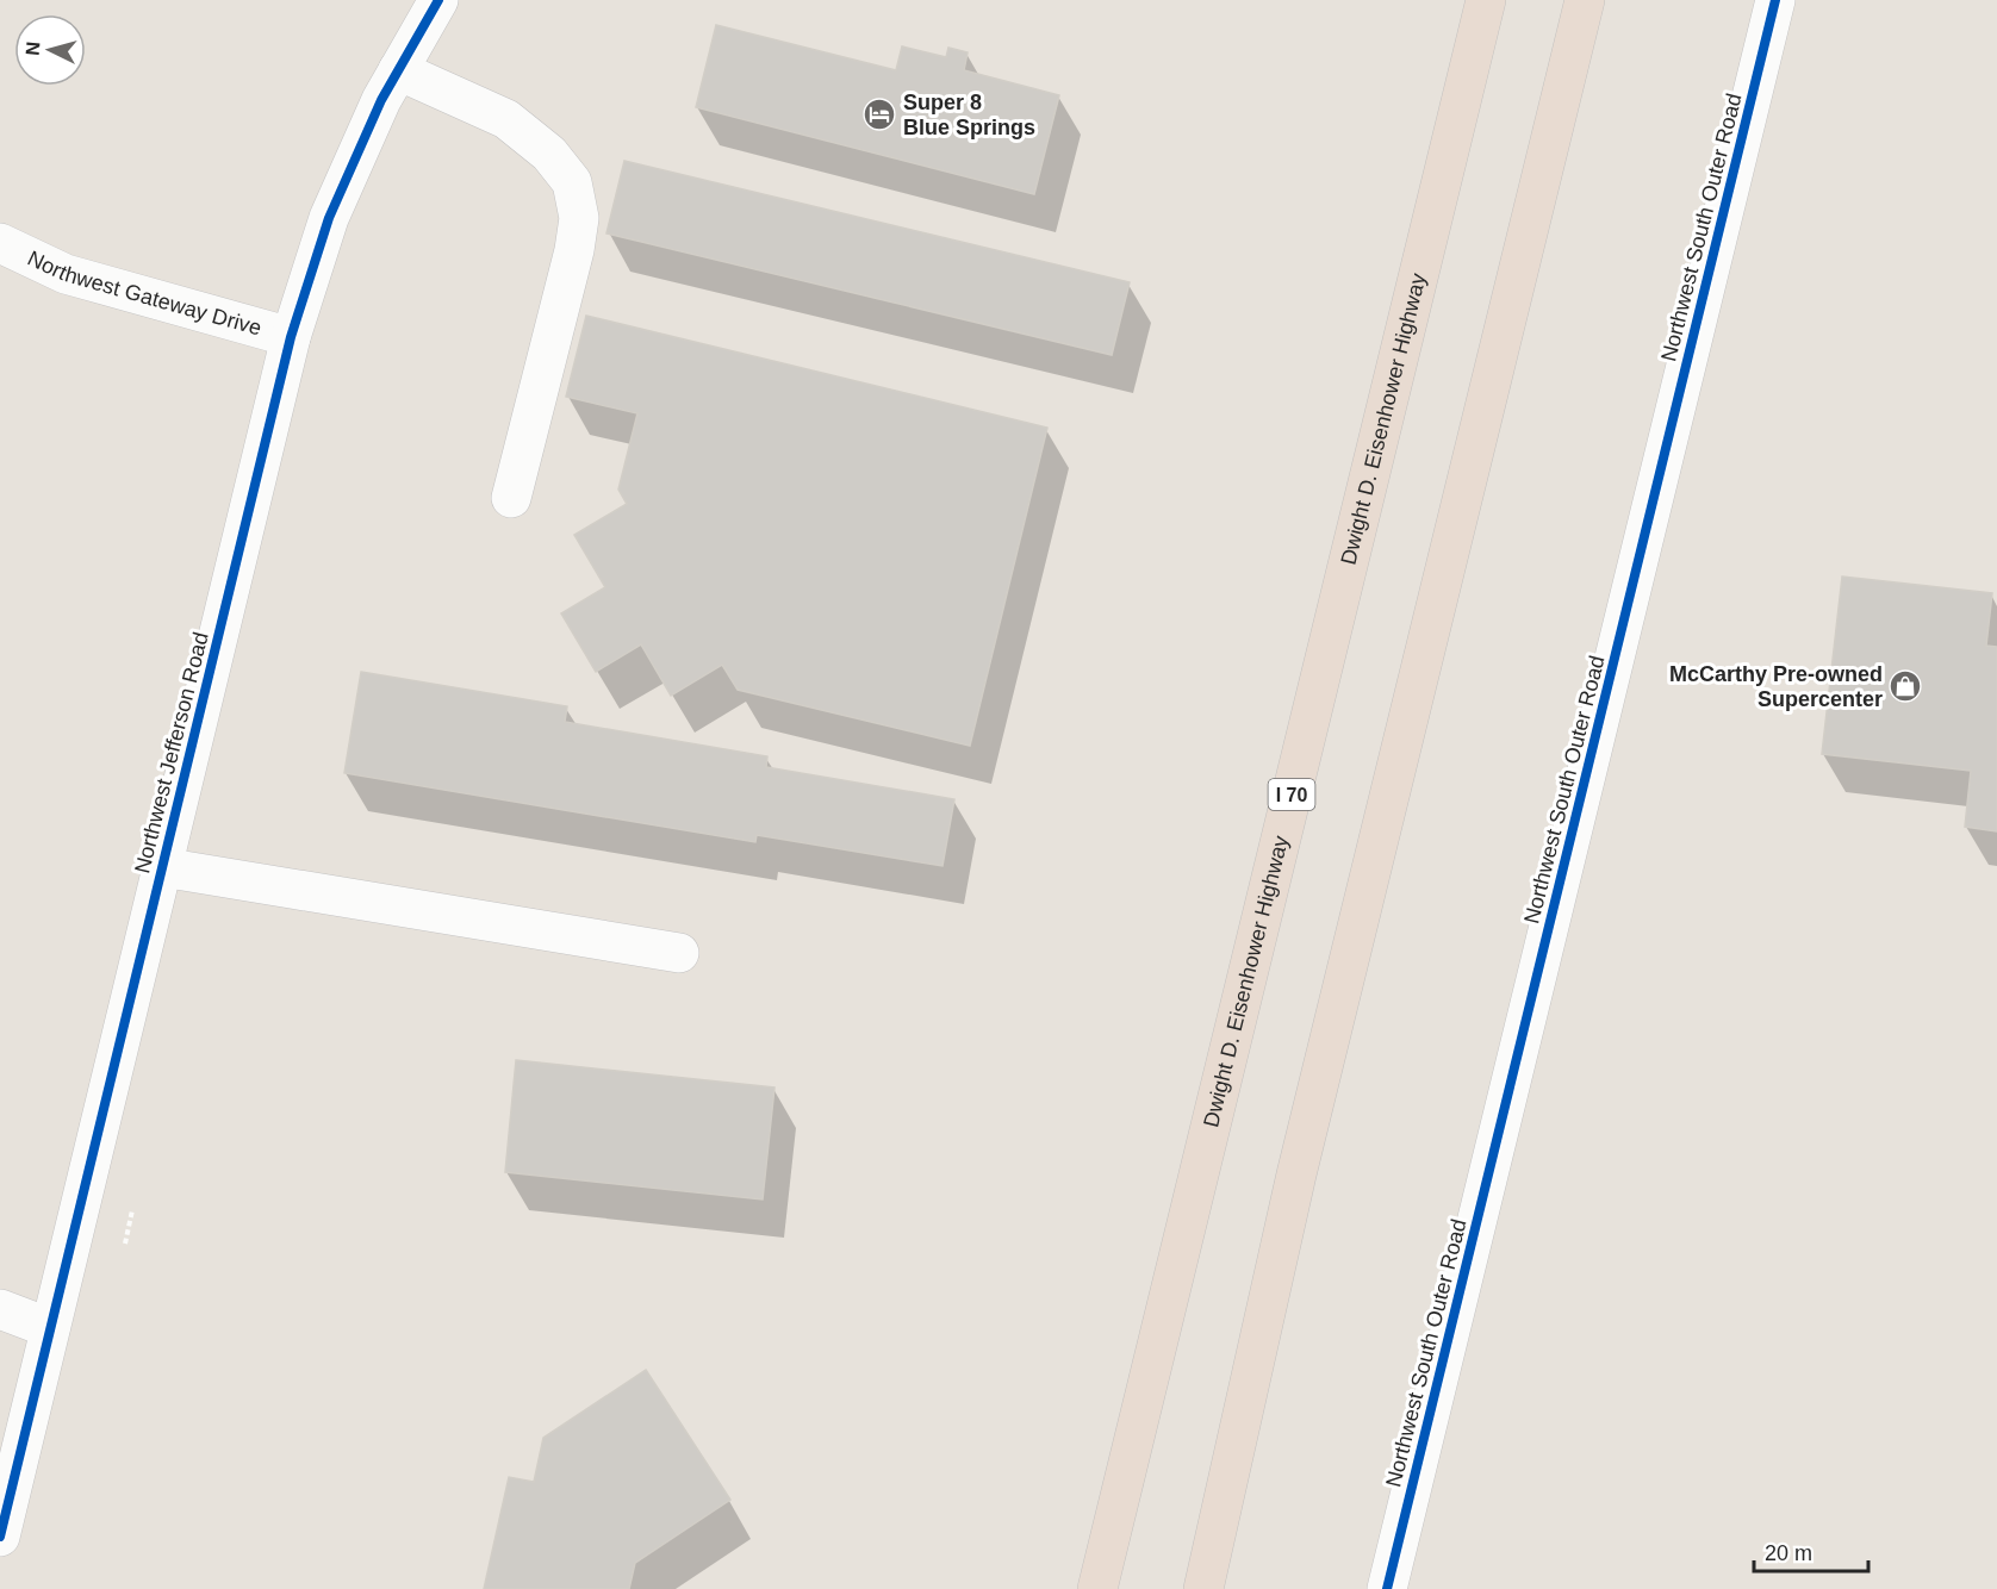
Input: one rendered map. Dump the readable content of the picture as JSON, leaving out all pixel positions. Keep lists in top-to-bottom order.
{
  "streets": {
    "highway": ["Dwight D. Eisenhower Highway", "I 70"],
    "street": ["Northwest South Outer Road", "Northwest Gateway Drive", "Northwest Jefferson Road"]
  },
  "crossings": [
    ["Northwest Gateway Drive", "Northwest Jefferson Road"]
  ],
  "places": {
    "hotel": ["Super 8 Blue Springs"],
    "shop": ["McCarthy Pre-owned Supercenter"]
  },
  "scale_bar": "20 m",
  "north": "left"
}
